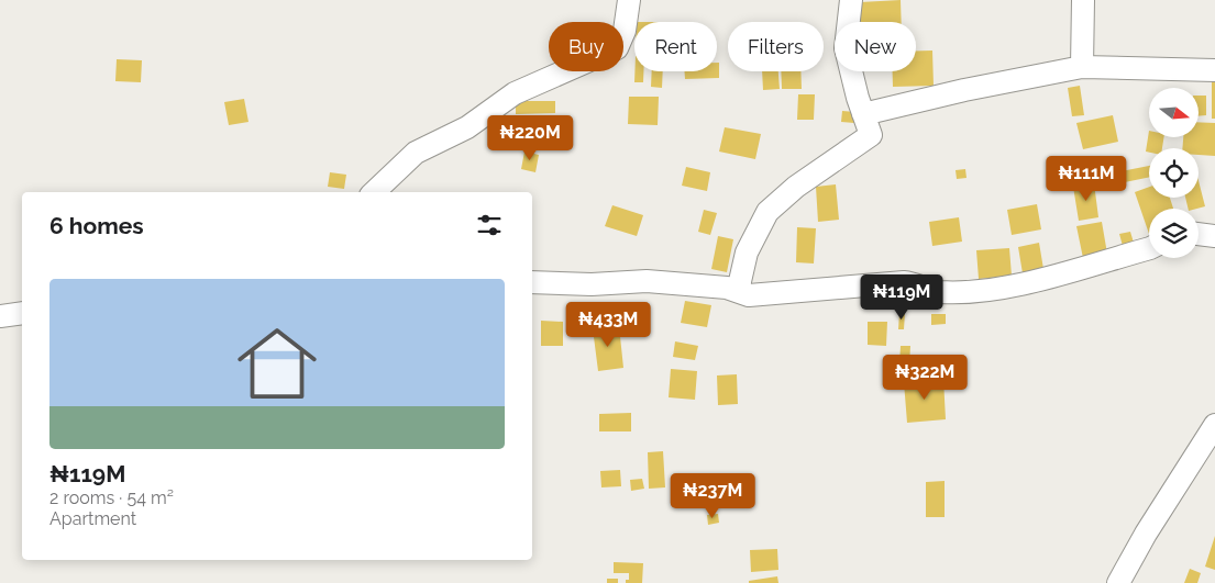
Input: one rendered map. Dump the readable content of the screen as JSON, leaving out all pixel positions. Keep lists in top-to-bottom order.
{
  "north": "right",
  "page": {
    "chip": [
      "Buy",
      "Rent",
      "Filters",
      "New"
    ],
    "price": [
      "₦220M",
      "₦111M",
      "₦119M",
      "₦433M",
      "₦322M",
      "₦237M"
    ],
    "heading": "6 homes",
    "list": [
      {
        "name": "₦119M",
        "note": "2 rooms · 54 m² · Apartment"
      }
    ]
  }
}
